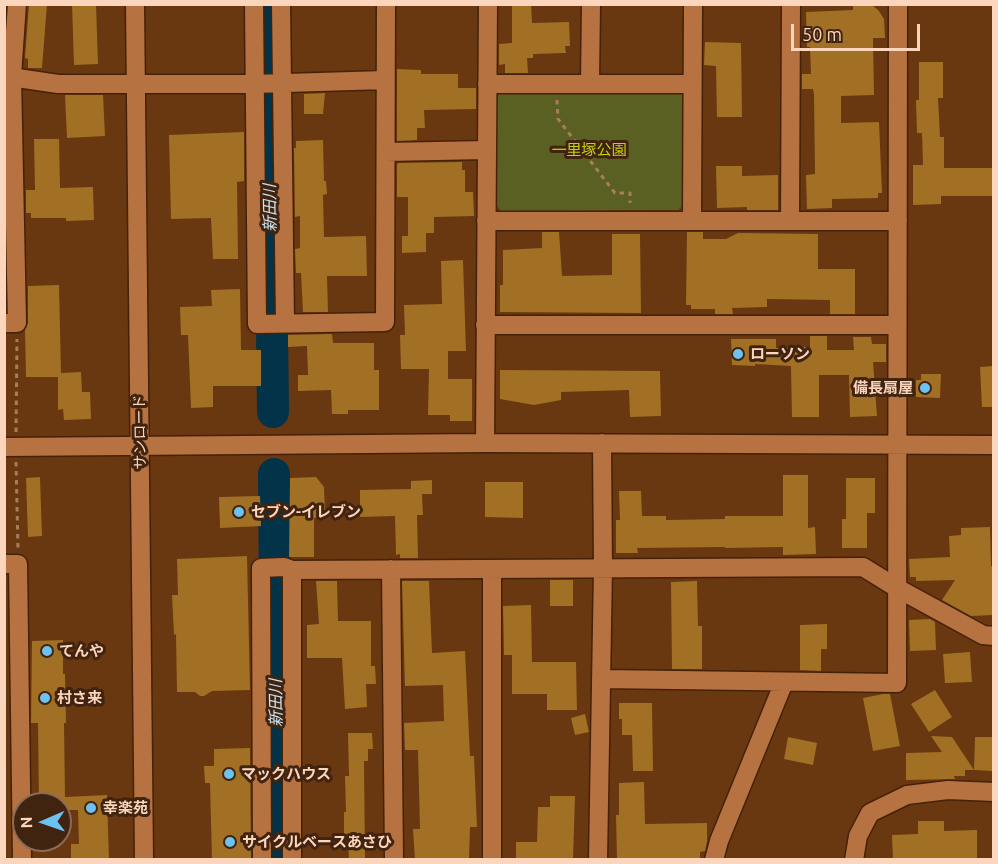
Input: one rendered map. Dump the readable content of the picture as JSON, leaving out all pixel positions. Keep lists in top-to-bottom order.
{
  "streets": {
    "street": ["サンロード"]
  },
  "water": ["新田川"],
  "parks": ["一里塚公園"],
  "places": [
    "ローソン",
    "備長扇屋",
    "セブン-イレブン",
    "てんや",
    "村さ来",
    "マックハウス",
    "幸楽苑",
    "サイクルベースあさひ"
  ],
  "scale_bar": "50 m",
  "north": "left"
}
